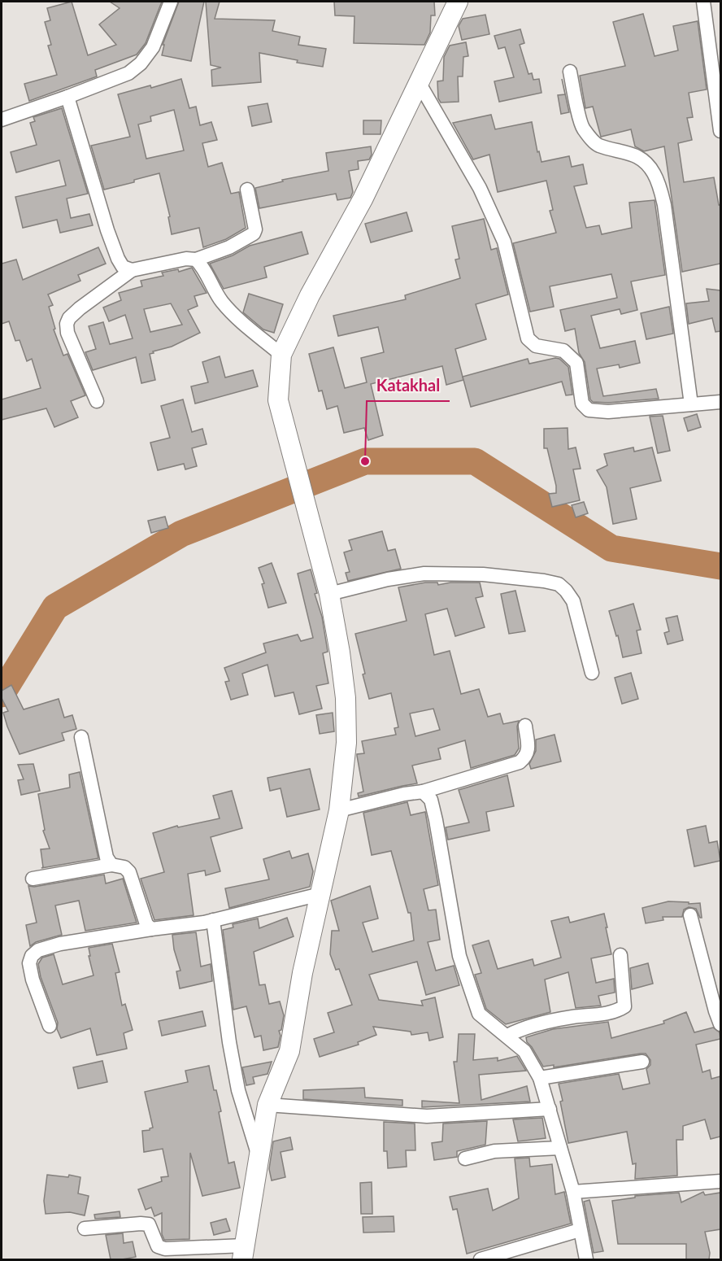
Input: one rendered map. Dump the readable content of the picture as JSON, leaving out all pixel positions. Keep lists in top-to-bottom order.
{
  "places": ["Katakhal"]
}
